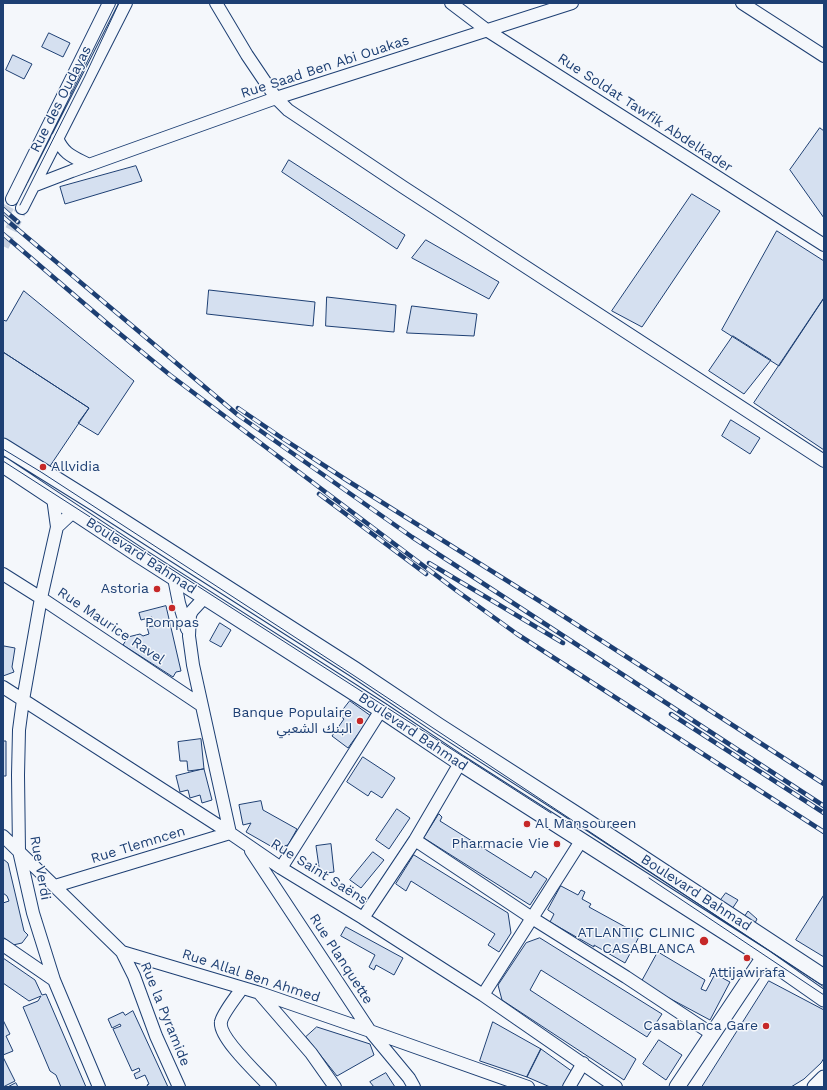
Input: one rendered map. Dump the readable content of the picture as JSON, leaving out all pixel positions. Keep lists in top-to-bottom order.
{
  "streets": {
    "main road": ["Boulevard Bahmad"],
    "street": [
      "Rue Saad Ben Abi Ouakas",
      "Rue des Oudayas",
      "Rue Soldat Tawfik Abdelkader",
      "Rue Maurice Ravel",
      "Rue Tlemncen",
      "Rue Verdi",
      "Rue Saint Saëns",
      "Rue Planquette",
      "Rue Allal Ben Ahmed",
      "Rue la Pyramide"
    ]
  },
  "crossings": [
    ["Rue Saad Ben Abi Ouakas", "Rue des Oudayas"],
    ["Rue Saad Ben Abi Ouakas", "Rue Soldat Tawfik Abdelkader"],
    ["Boulevard Bahmad", "Rue Verdi"],
    ["Rue Maurice Ravel", "Rue Verdi"],
    ["Rue Tlemncen", "Rue Saint Saëns"],
    ["Rue Tlemncen", "Rue Allal Ben Ahmed"],
    ["Rue Verdi", "Rue Saint Saëns"],
    ["Rue Verdi", "Rue Allal Ben Ahmed"],
    ["Rue Saint Saëns", "Rue Planquette"],
    ["Rue Planquette", "Rue Allal Ben Ahmed"],
    ["Rue Allal Ben Ahmed", "Rue la Pyramide"]
  ],
  "places": [
    "Allvidia",
    "Astoria",
    "Pompas",
    "Banque Populaire البنك الشعبي",
    "Al Mansoureen",
    "Pharmacie Vie",
    "ATLANTIC CLINIC CASABLANCA",
    "Attijawirafa",
    "Casablanca Gare"
  ]
}
